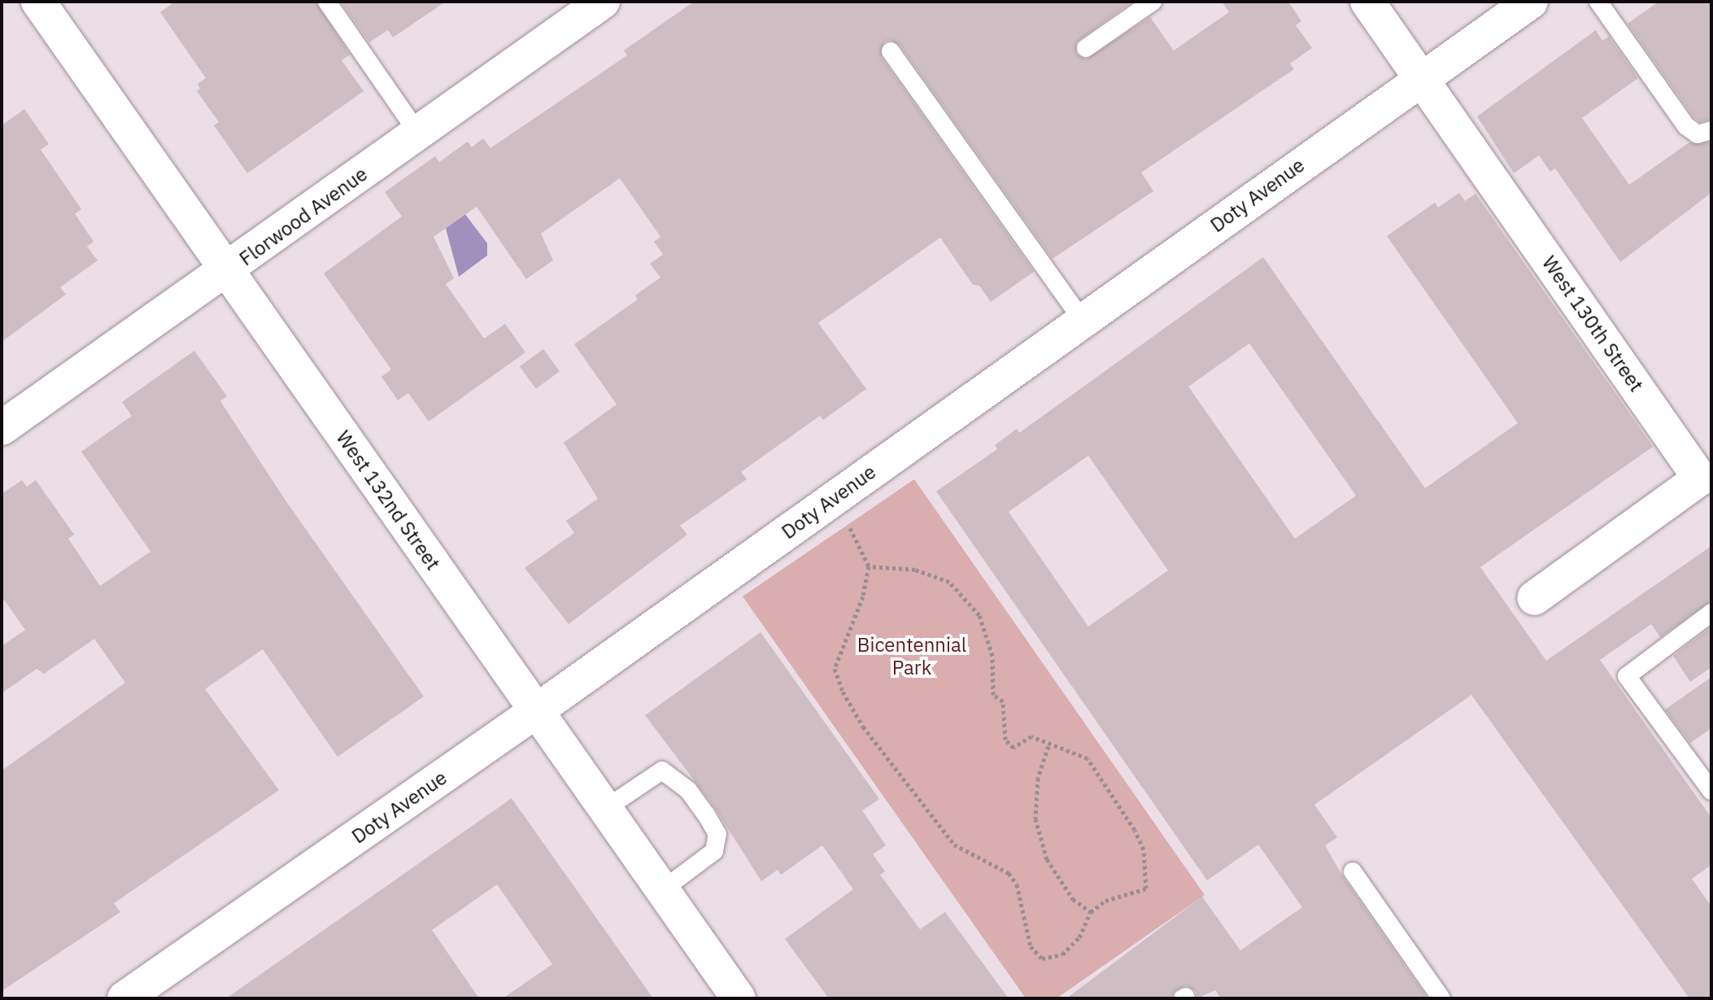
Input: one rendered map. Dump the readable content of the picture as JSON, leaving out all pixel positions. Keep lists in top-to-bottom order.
{
  "streets": {
    "street": [
      "Doty Avenue",
      "Florwood Avenue",
      "West 130th Street",
      "West 132nd Street"
    ]
  },
  "crossings": [
    ["Doty Avenue", "West 130th Street"],
    ["Doty Avenue", "West 132nd Street"],
    ["Florwood Avenue", "West 132nd Street"]
  ],
  "parks": ["Bicentennial Park"]
}
